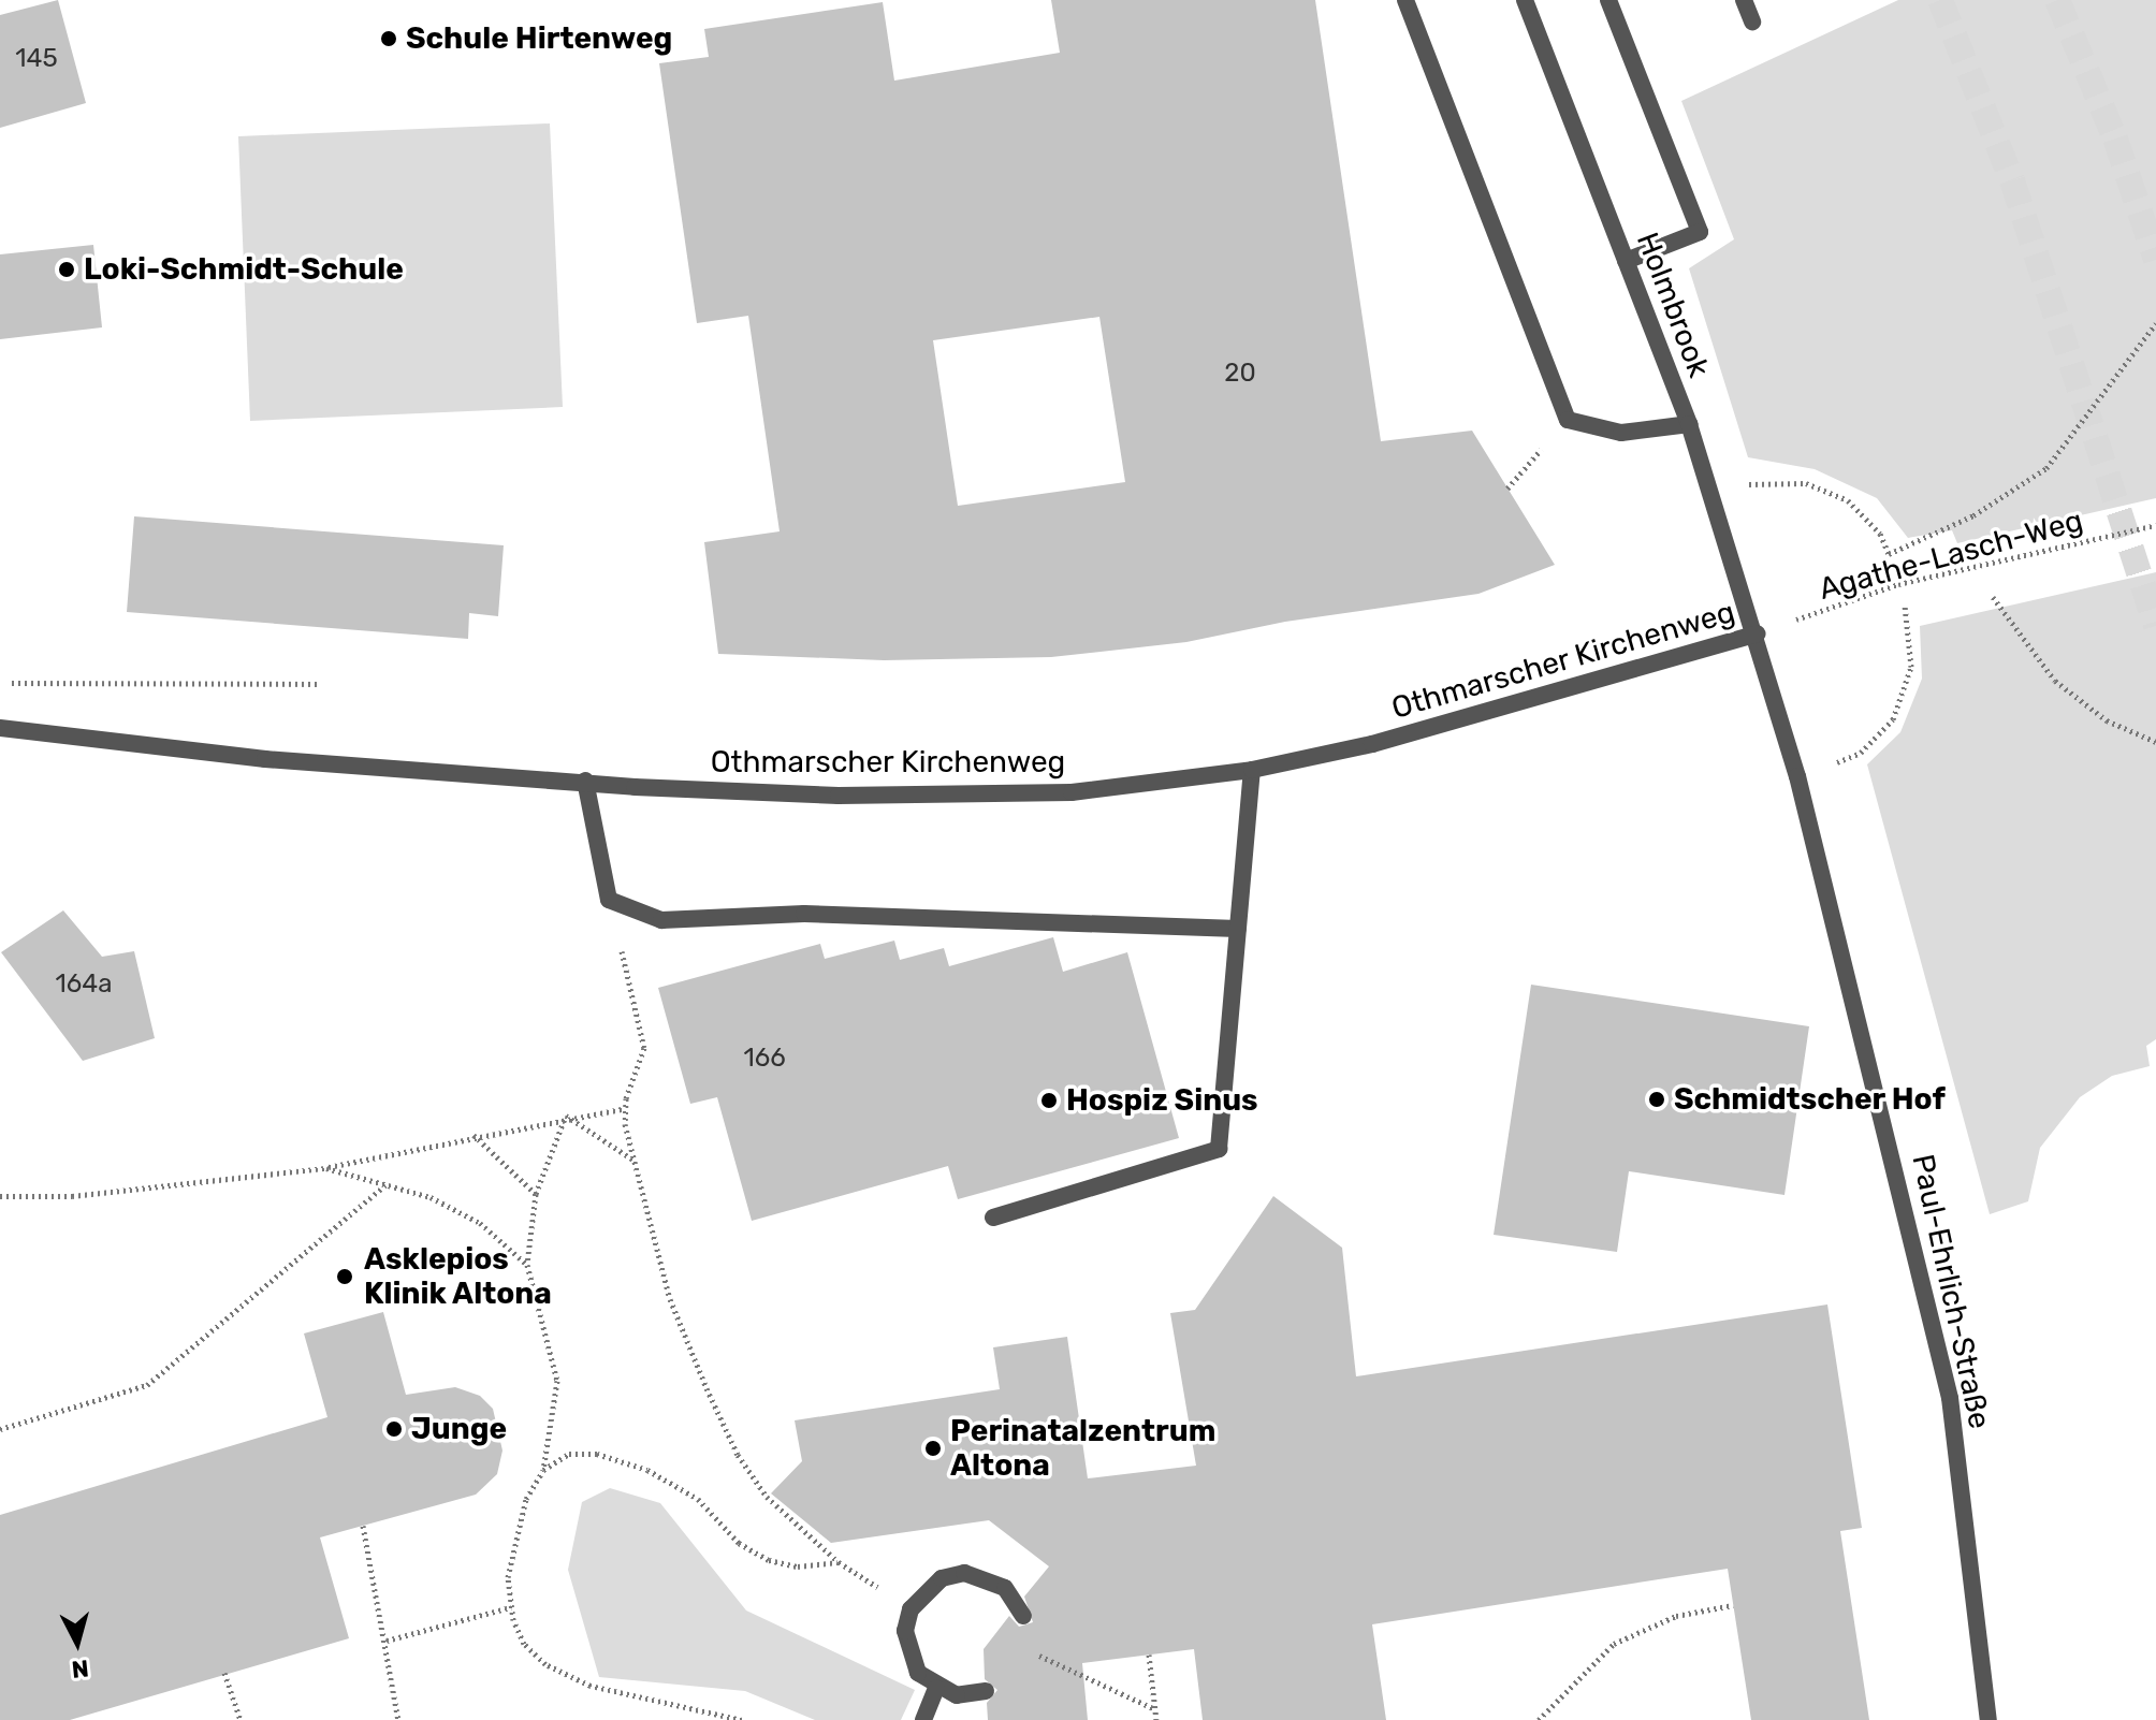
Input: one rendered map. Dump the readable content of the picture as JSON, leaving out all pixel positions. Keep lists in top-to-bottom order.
{
  "streets": {
    "street": ["Holmbrook", "Othmarscher Kirchenweg", "Paul-Ehrlich-Straße"],
    "path": ["Agathe-Lasch-Weg"]
  },
  "crossings": [
    ["Holmbrook", "Agathe-Lasch-Weg"],
    ["Holmbrook", "Othmarscher Kirchenweg"],
    ["Holmbrook", "Paul-Ehrlich-Straße"],
    ["Agathe-Lasch-Weg", "Othmarscher Kirchenweg"],
    ["Agathe-Lasch-Weg", "Paul-Ehrlich-Straße"],
    ["Othmarscher Kirchenweg", "Paul-Ehrlich-Straße"]
  ],
  "places": [
    "Schule Hirtenweg",
    "Loki-Schmidt-Schule",
    "Schmidtscher Hof",
    "Hospiz Sinus",
    "Asklepios Klinik Altona",
    "Junge",
    "Perinatalzentrum Altona"
  ],
  "house_numbers": [
    "145",
    "20",
    "164a",
    "166"
  ],
  "north": "bottom"
}
